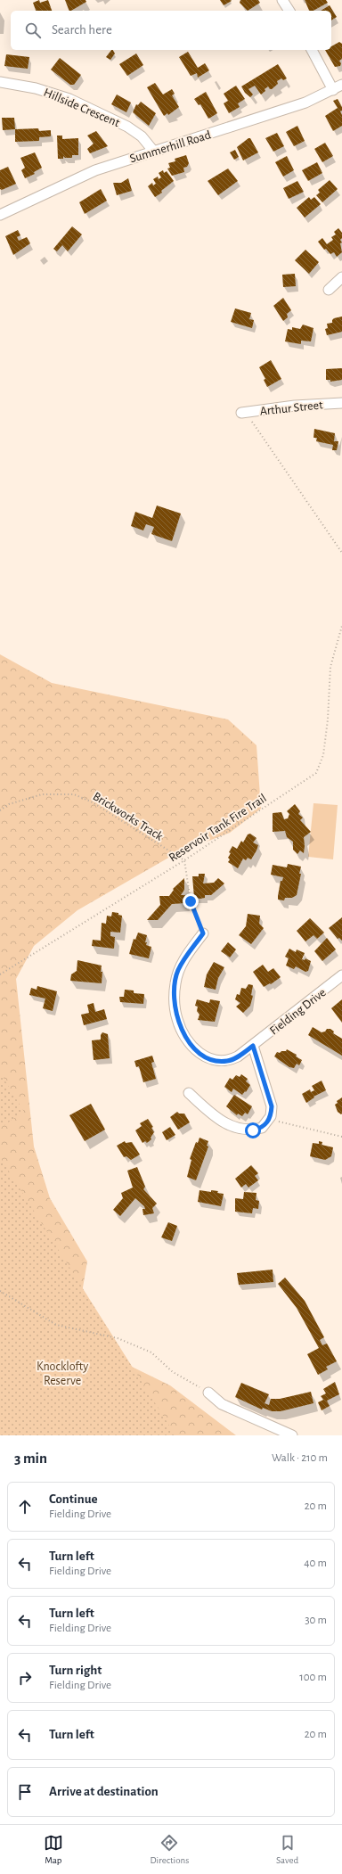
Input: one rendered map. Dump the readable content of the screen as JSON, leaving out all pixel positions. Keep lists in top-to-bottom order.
{
  "streets": {
    "street": [
      "Hillside Crescent",
      "Summerhill Road",
      "Arthur Street",
      "Fielding Drive"
    ],
    "path": ["Brickworks Track", "Reservoir Tank Fire Trail"]
  },
  "crossings": [
    ["Hillside Crescent", "Summerhill Road"],
    ["Brickworks Track", "Reservoir Tank Fire Trail"]
  ],
  "parks": ["Knocklofty Reserve"],
  "page": {
    "search": "Search here",
    "heading": ["3 min", "Walk · 210 m"],
    "list": [
      ["Continue", "Fielding Drive", "20 m"],
      ["Turn left", "Fielding Drive", "40 m"],
      ["Turn left", "Fielding Drive", "30 m"],
      ["Turn right", "Fielding Drive", "100 m"],
      ["Turn left", "20 m"],
      "Arrive at destination"
    ],
    "nav": ["Map", "Directions", "Saved"]
  }
}
